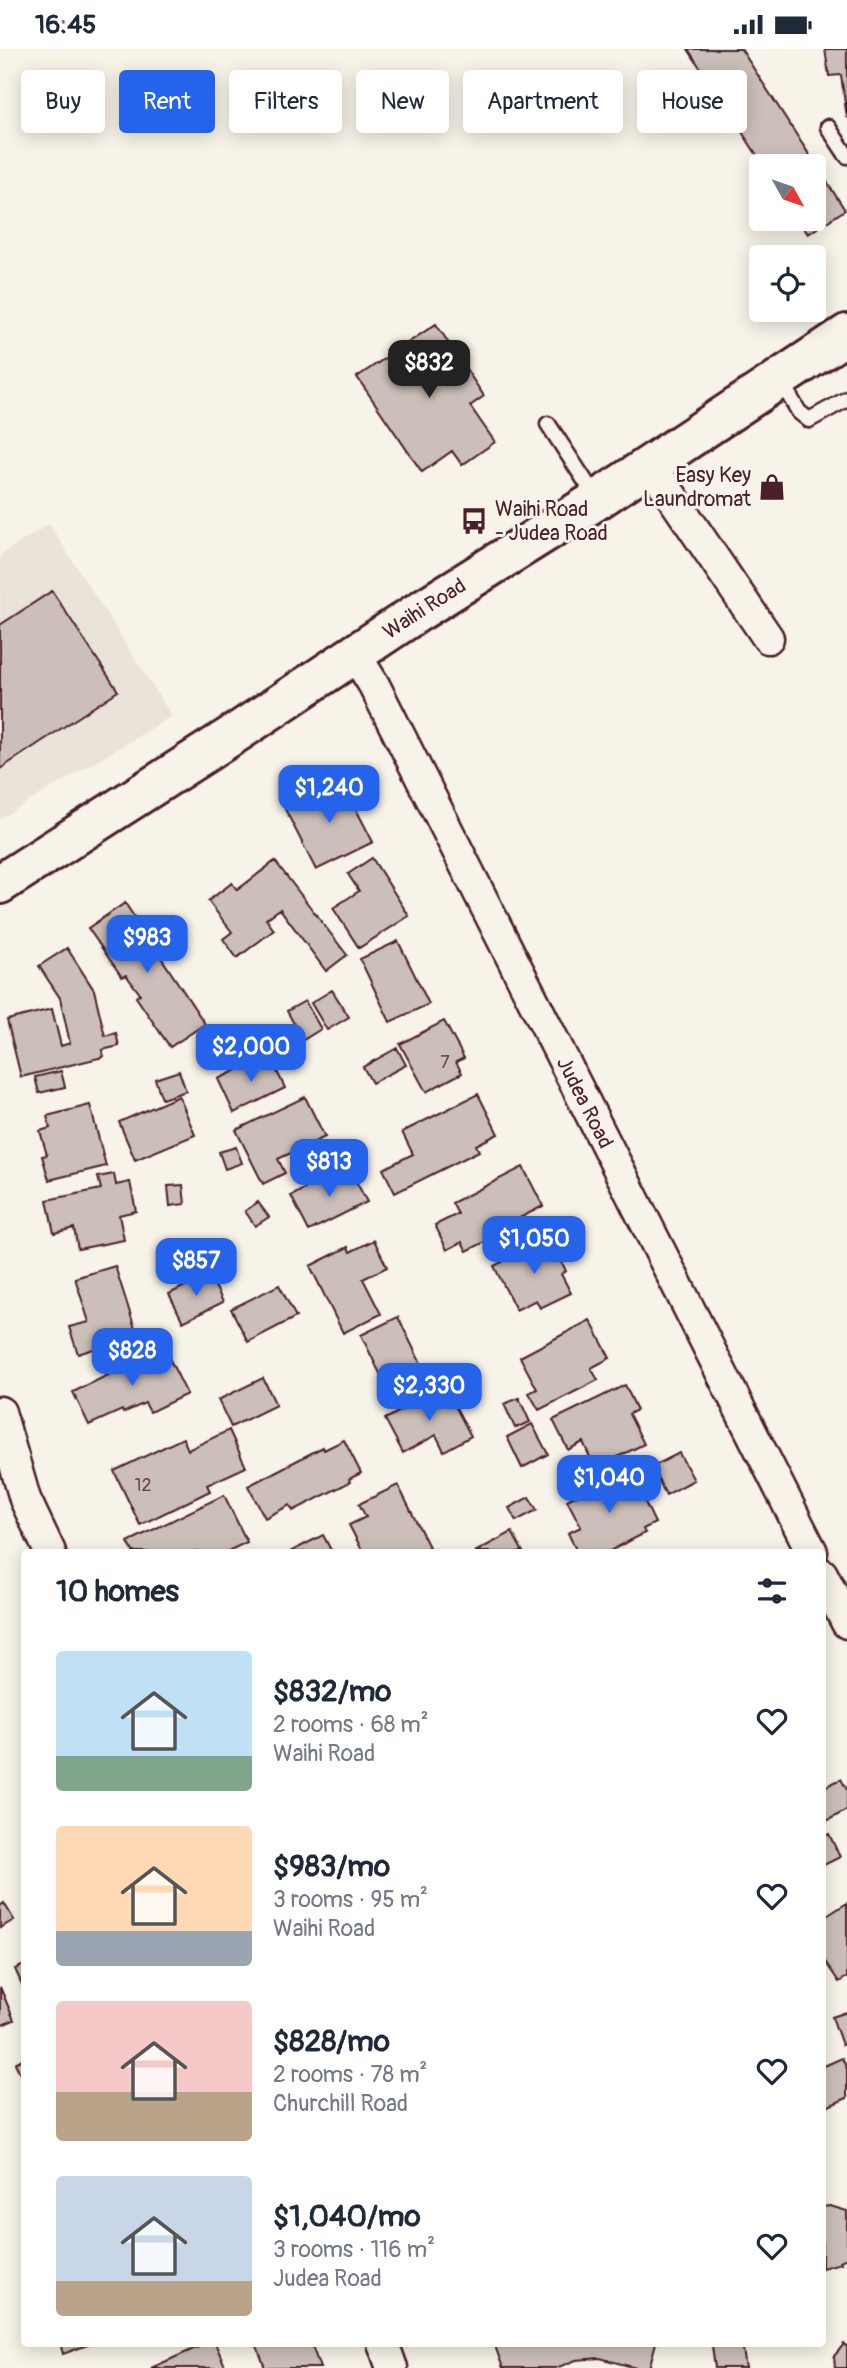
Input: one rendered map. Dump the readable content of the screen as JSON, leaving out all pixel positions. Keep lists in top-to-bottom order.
{
  "streets": {
    "main road": ["Waihi Road"],
    "street": ["Judea Road"]
  },
  "crossings": [
    ["Waihi Road", "Judea Road"]
  ],
  "places": {
    "shop": ["Easy Key Laundromat"],
    "bus stop": ["Waihi Road - Judea Road"]
  },
  "house_numbers": ["7", "12"],
  "north": "bottom right",
  "page": {
    "status": "16:45",
    "chip": [
      "Buy",
      "Rent",
      "Filters",
      "New",
      "Apartment",
      "House"
    ],
    "price": [
      "$832",
      "$1,240",
      "$983",
      "$2,000",
      "$813",
      "$1,050",
      "$857",
      "$828",
      "$2,330",
      "$1,040"
    ],
    "heading": "10 homes",
    "list": [
      {
        "name": "$832/mo",
        "note": "2 rooms · 68 m² · Waihi Road"
      },
      {
        "name": "$983/mo",
        "note": "3 rooms · 95 m² · Waihi Road"
      },
      {
        "name": "$828/mo",
        "note": "2 rooms · 78 m² · Churchill Road"
      },
      {
        "name": "$1,040/mo",
        "note": "3 rooms · 116 m² · Judea Road"
      }
    ]
  }
}
